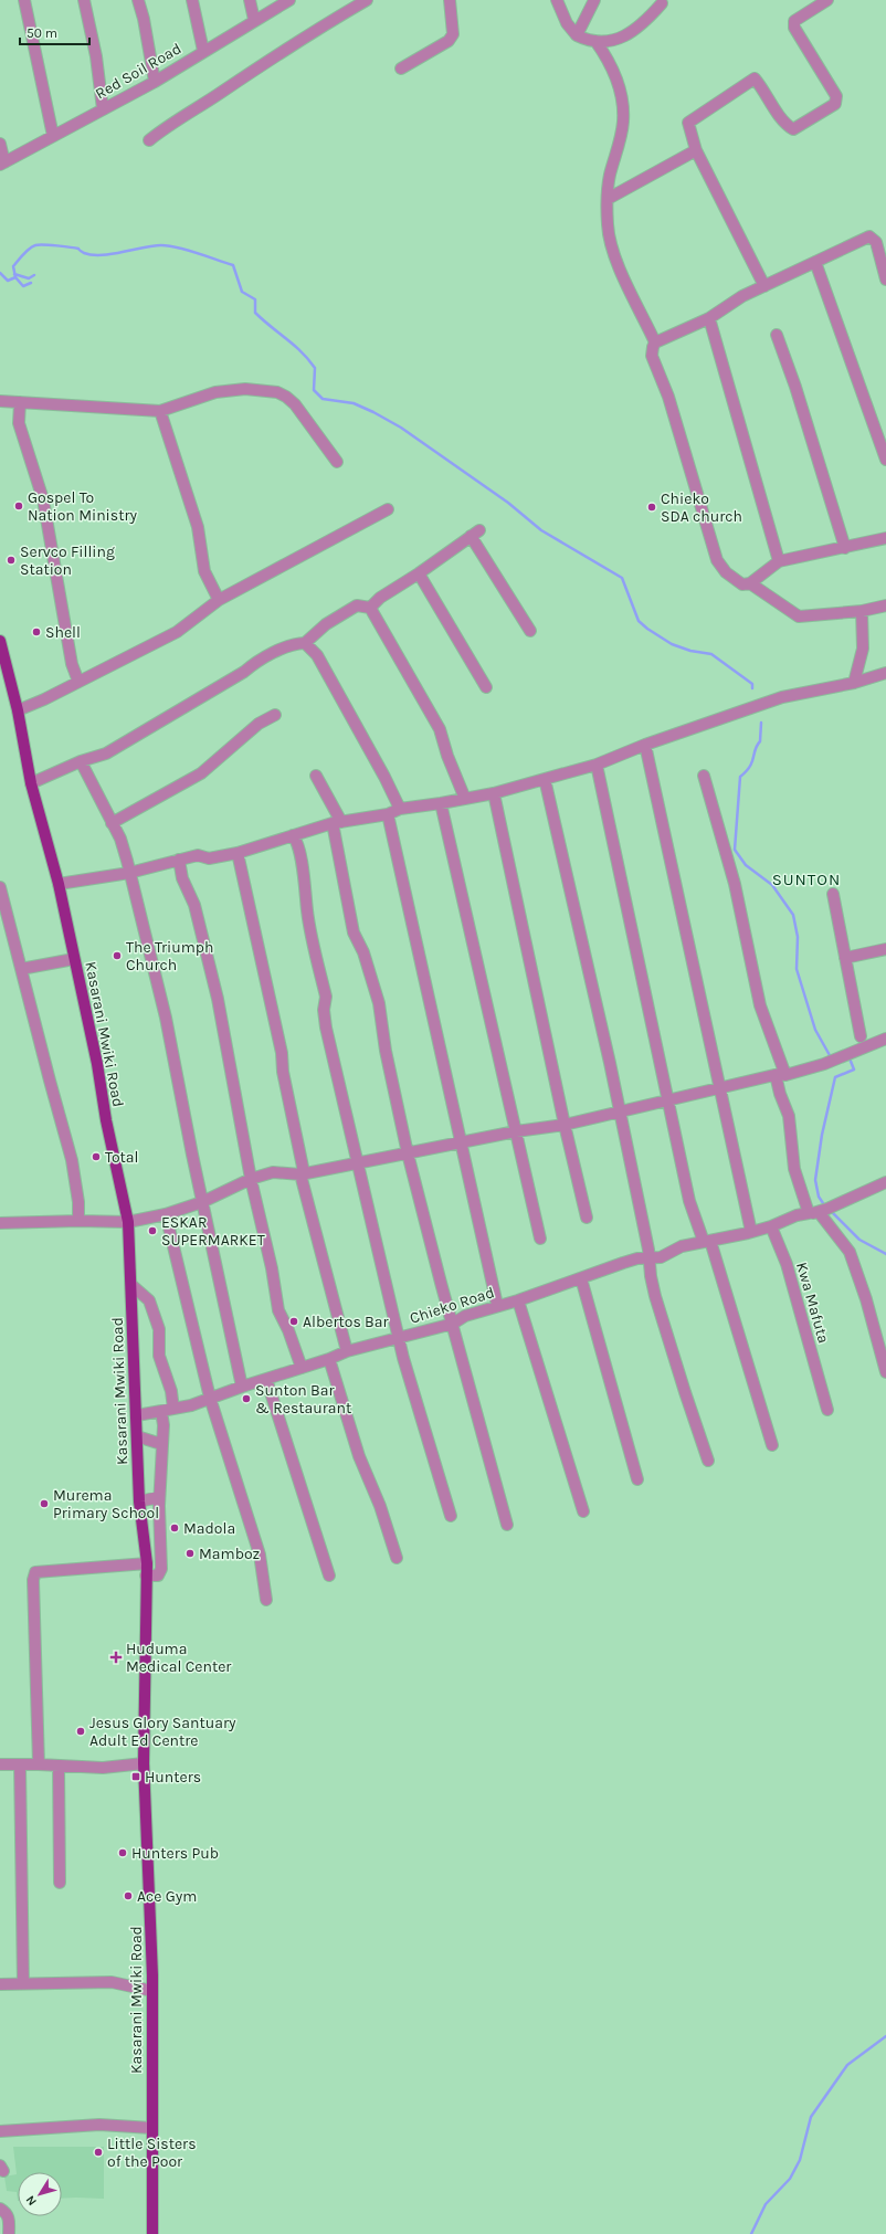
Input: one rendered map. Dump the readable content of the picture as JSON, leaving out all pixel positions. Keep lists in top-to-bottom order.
{
  "streets": {
    "main road": ["Kasarani Mwiki Road"],
    "street": ["Red Soil Road", "Kwa Mafuta", "Chieko Road"]
  },
  "crossings": [
    ["Kasarani Mwiki Road", "Chieko Road"]
  ],
  "districts": ["SUNTON"],
  "places": {
    "other": [
      "Gospel To Nation Ministry",
      "Chieko SDA church",
      "Servco Filling Station",
      "Shell",
      "The Triumph Church",
      "Total",
      "ESKAR SUPERMARKET",
      "Albertos Bar",
      "Sunton Bar & Restaurant",
      "Murema Primary School",
      "Madola",
      "Mamboz",
      "Jesus Glory Santuary Adult Ed Centre",
      "Hunters Pub",
      "Ace Gym",
      "Little Sisters of the Poor"
    ],
    "health": ["Huduma Medical Center"],
    "transit": ["Hunters"]
  },
  "scale_bar": "50 m",
  "north": "bottom left"
}
